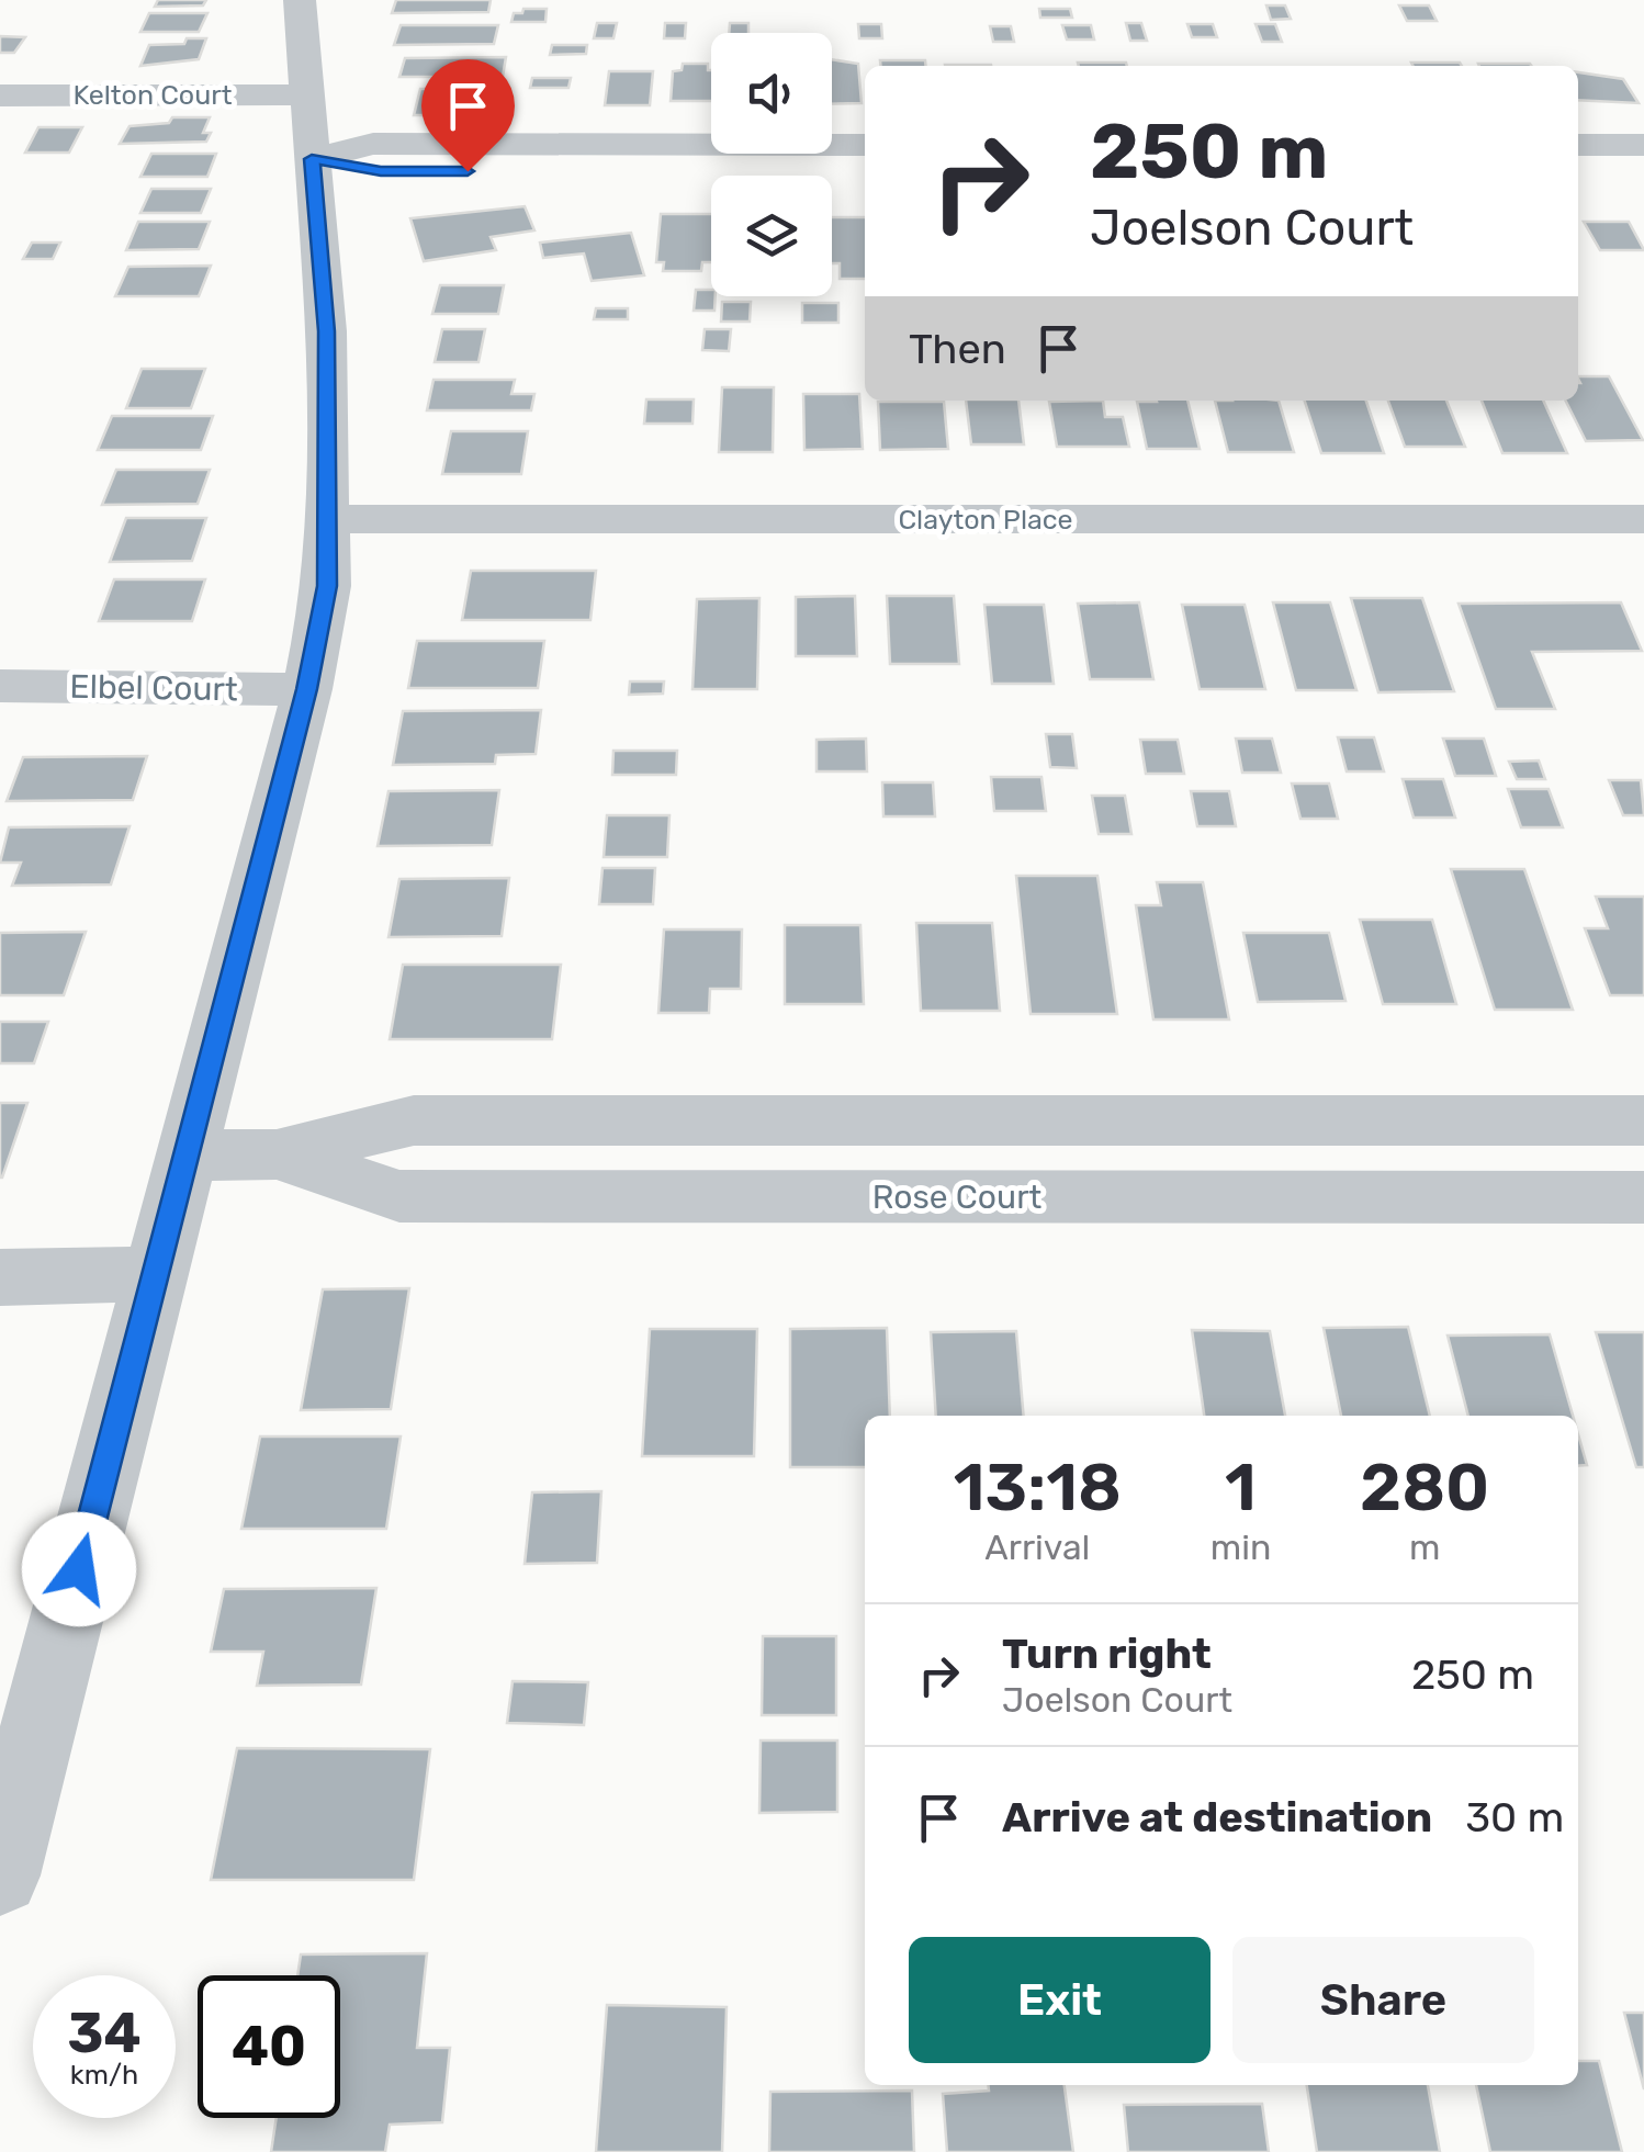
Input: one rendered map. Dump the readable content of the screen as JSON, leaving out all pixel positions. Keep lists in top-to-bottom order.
{
  "streets": {
    "street": [
      "Kelton Court",
      "Clayton Place",
      "Elbel Court",
      "Rose Court"
    ]
  },
  "page": {
    "turn": ["250 m", "Joelson Court"],
    "then": "Then",
    "eta": [
      "13:18",
      "Arrival",
      "1",
      "min",
      "280",
      "m"
    ],
    "list": [
      {
        "name": "Turn right",
        "note": "Joelson Court",
        "value": "250 m"
      },
      {
        "name": "Arrive at destination",
        "value": "30 m"
      }
    ],
    "buttons": ["Exit", "Share"],
    "speed": "34 km/h",
    "limit": "40"
  }
}
